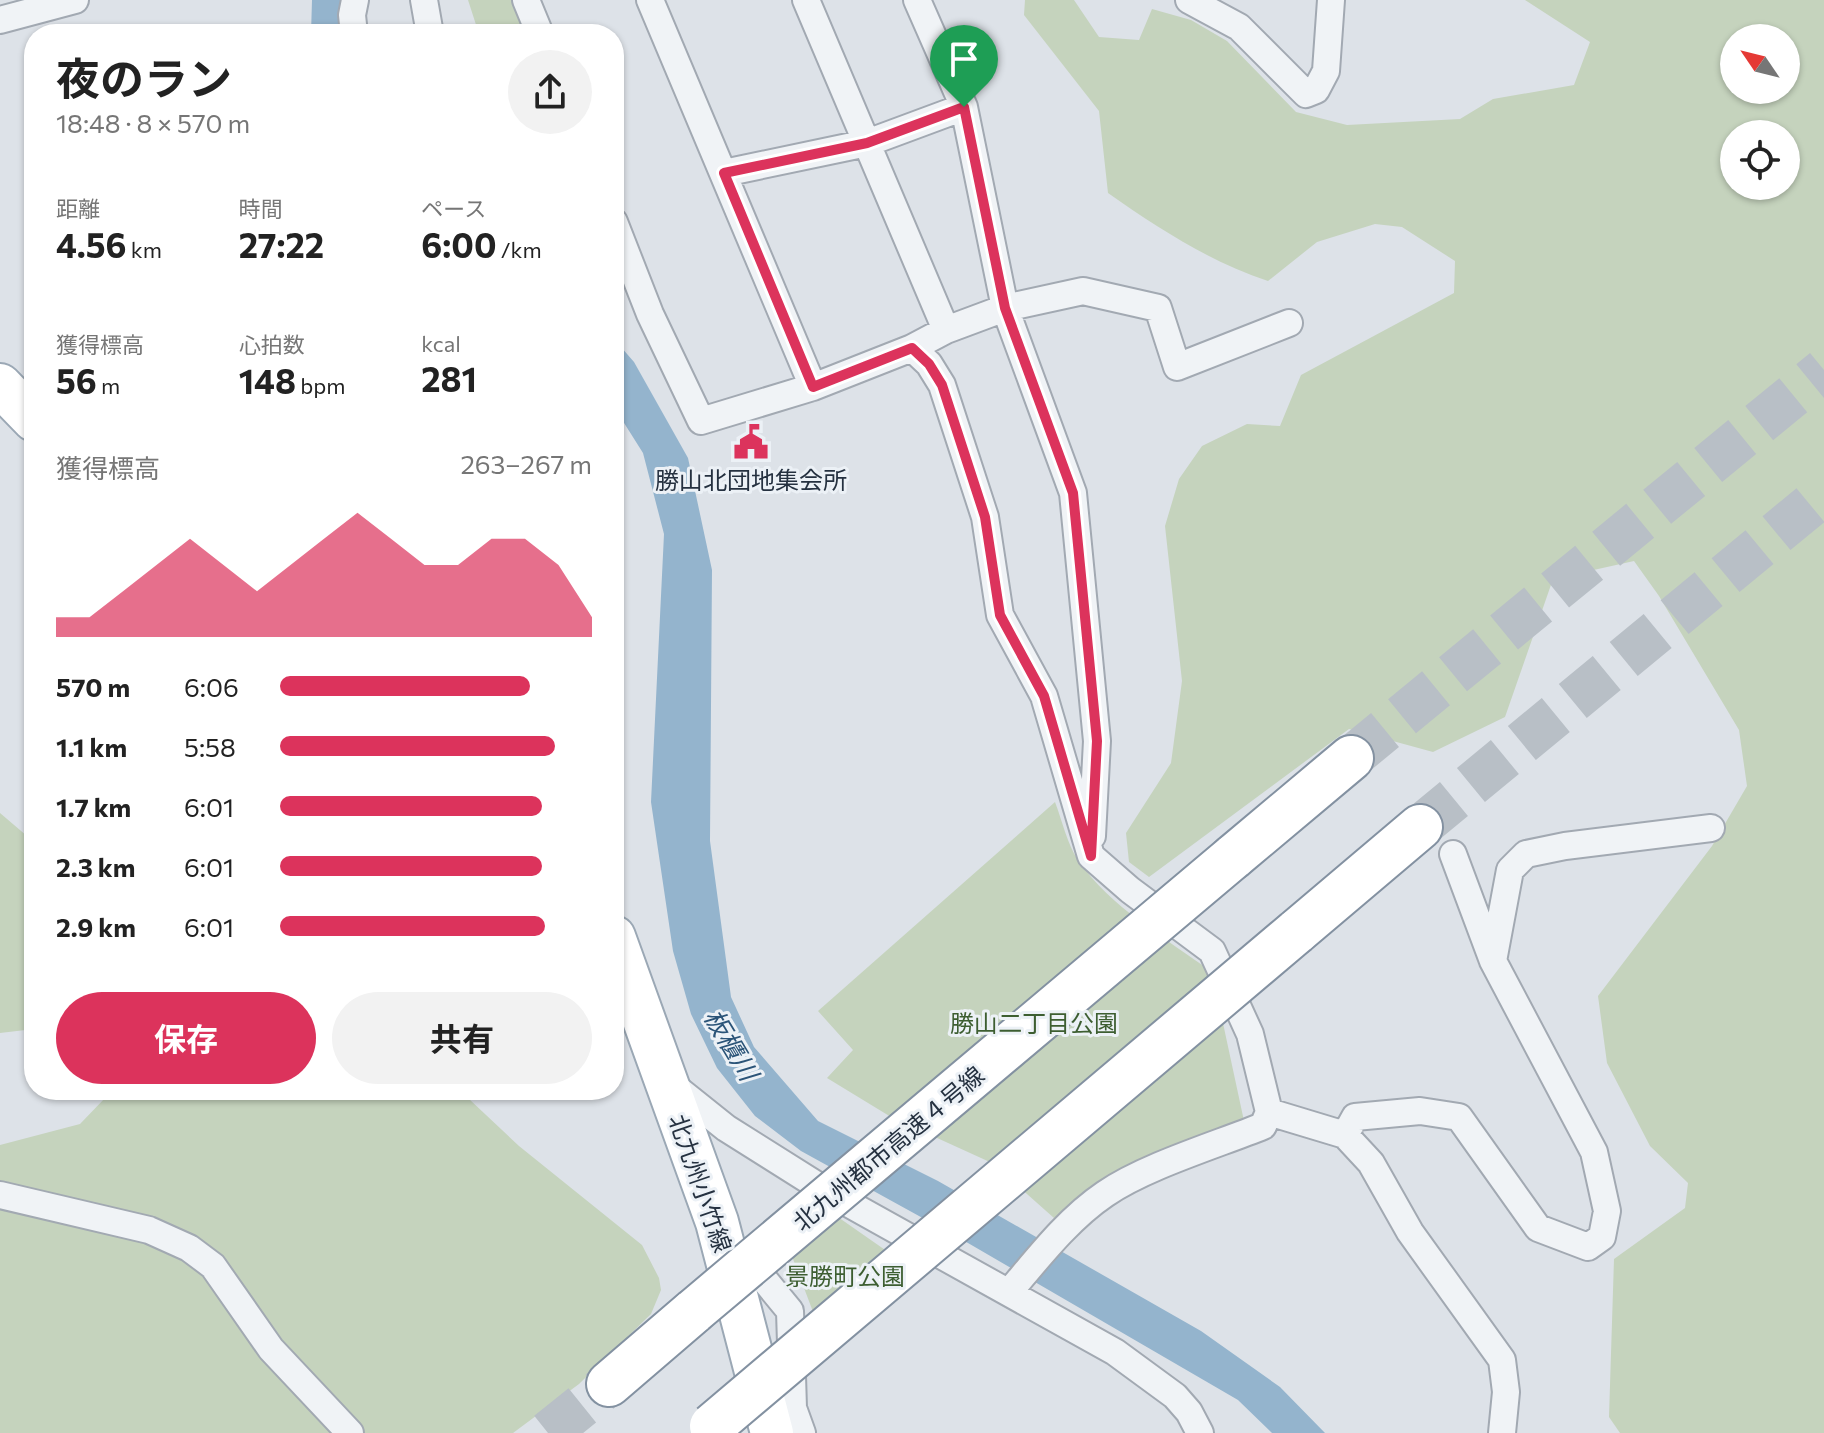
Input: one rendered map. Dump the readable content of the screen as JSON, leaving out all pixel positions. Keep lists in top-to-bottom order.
{
  "streets": {
    "highway": ["北九州都市高速４号線"],
    "main road": ["北九州小竹線"]
  },
  "water": ["板櫃川"],
  "parks": ["勝山二丁目公園", "景勝町公園"],
  "places": {
    "public building": ["勝山北団地集会所"]
  },
  "north": "top left",
  "page": {
    "heading": ["夜のラン", "18:48 · 8 × 570 m"],
    "stats": [
      ["距離", "4.56 km"],
      ["時間", "27:22"],
      ["ペース", "6:00 /km"],
      ["獲得標高", "56 m"],
      ["心拍数", "148 bpm"],
      ["kcal", "281"]
    ],
    "chart": ["獲得標高", "263–267 m"],
    "list": [
      {
        "name": "570 m",
        "note": "6:06"
      },
      {
        "name": "1.1 km",
        "note": "5:58"
      },
      {
        "name": "1.7 km",
        "note": "6:01"
      },
      {
        "name": "2.3 km",
        "note": "6:01"
      },
      {
        "name": "2.9 km",
        "note": "6:01"
      }
    ],
    "buttons": ["保存", "共有"]
  }
}
